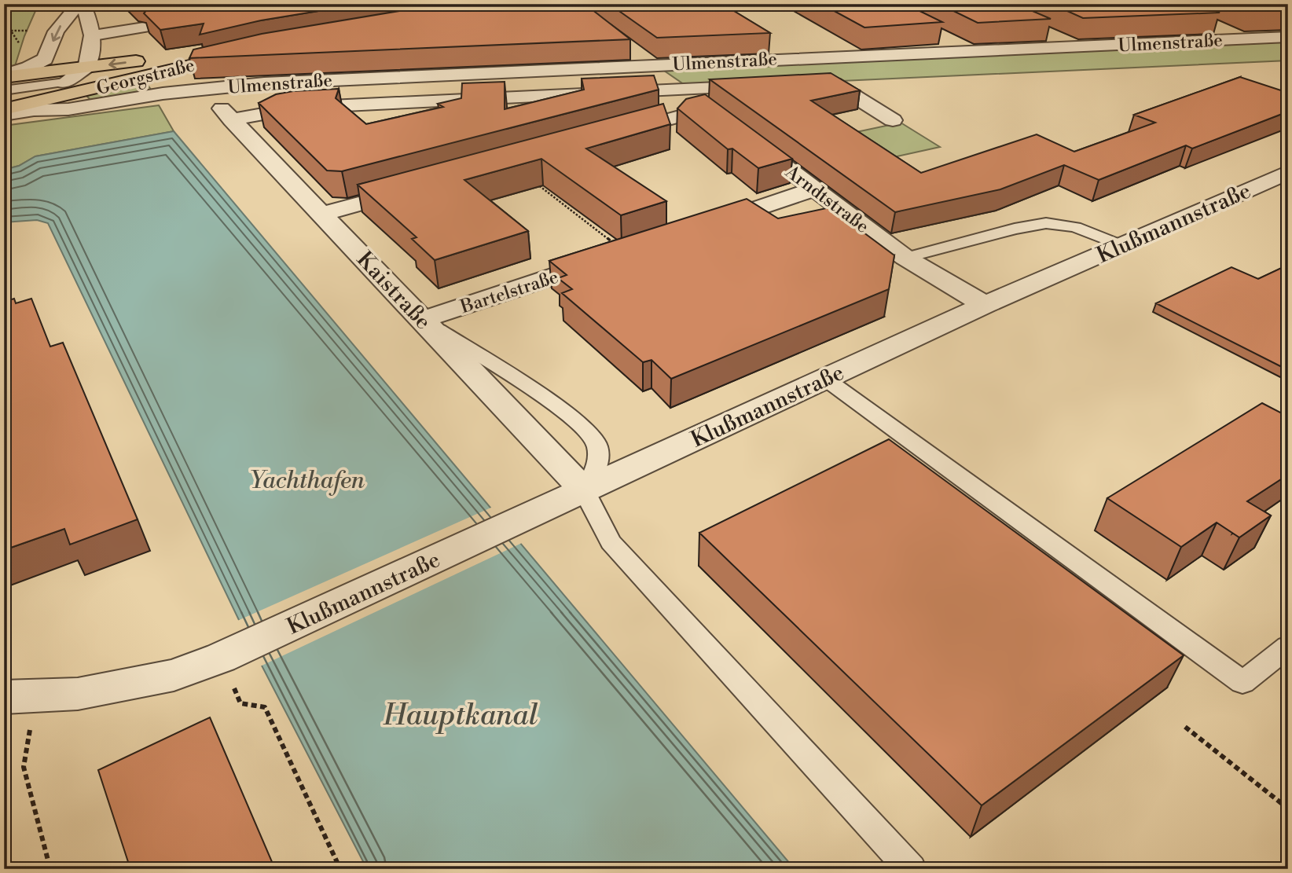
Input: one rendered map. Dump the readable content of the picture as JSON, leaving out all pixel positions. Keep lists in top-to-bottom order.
{
  "streets": {
    "main road": ["Georgstraße"],
    "street": [
      "Ulmenstraße",
      "Arndtstraße",
      "Klußmannstraße",
      "Kaistraße",
      "Bartelstraße"
    ]
  },
  "crossings": [
    ["Ulmenstraße", "Kaistraße"],
    ["Arndtstraße", "Klußmannstraße"],
    ["Klußmannstraße", "Kaistraße"],
    ["Kaistraße", "Bartelstraße"]
  ],
  "water": ["Yachthafen", "Hauptkanal"]
}
